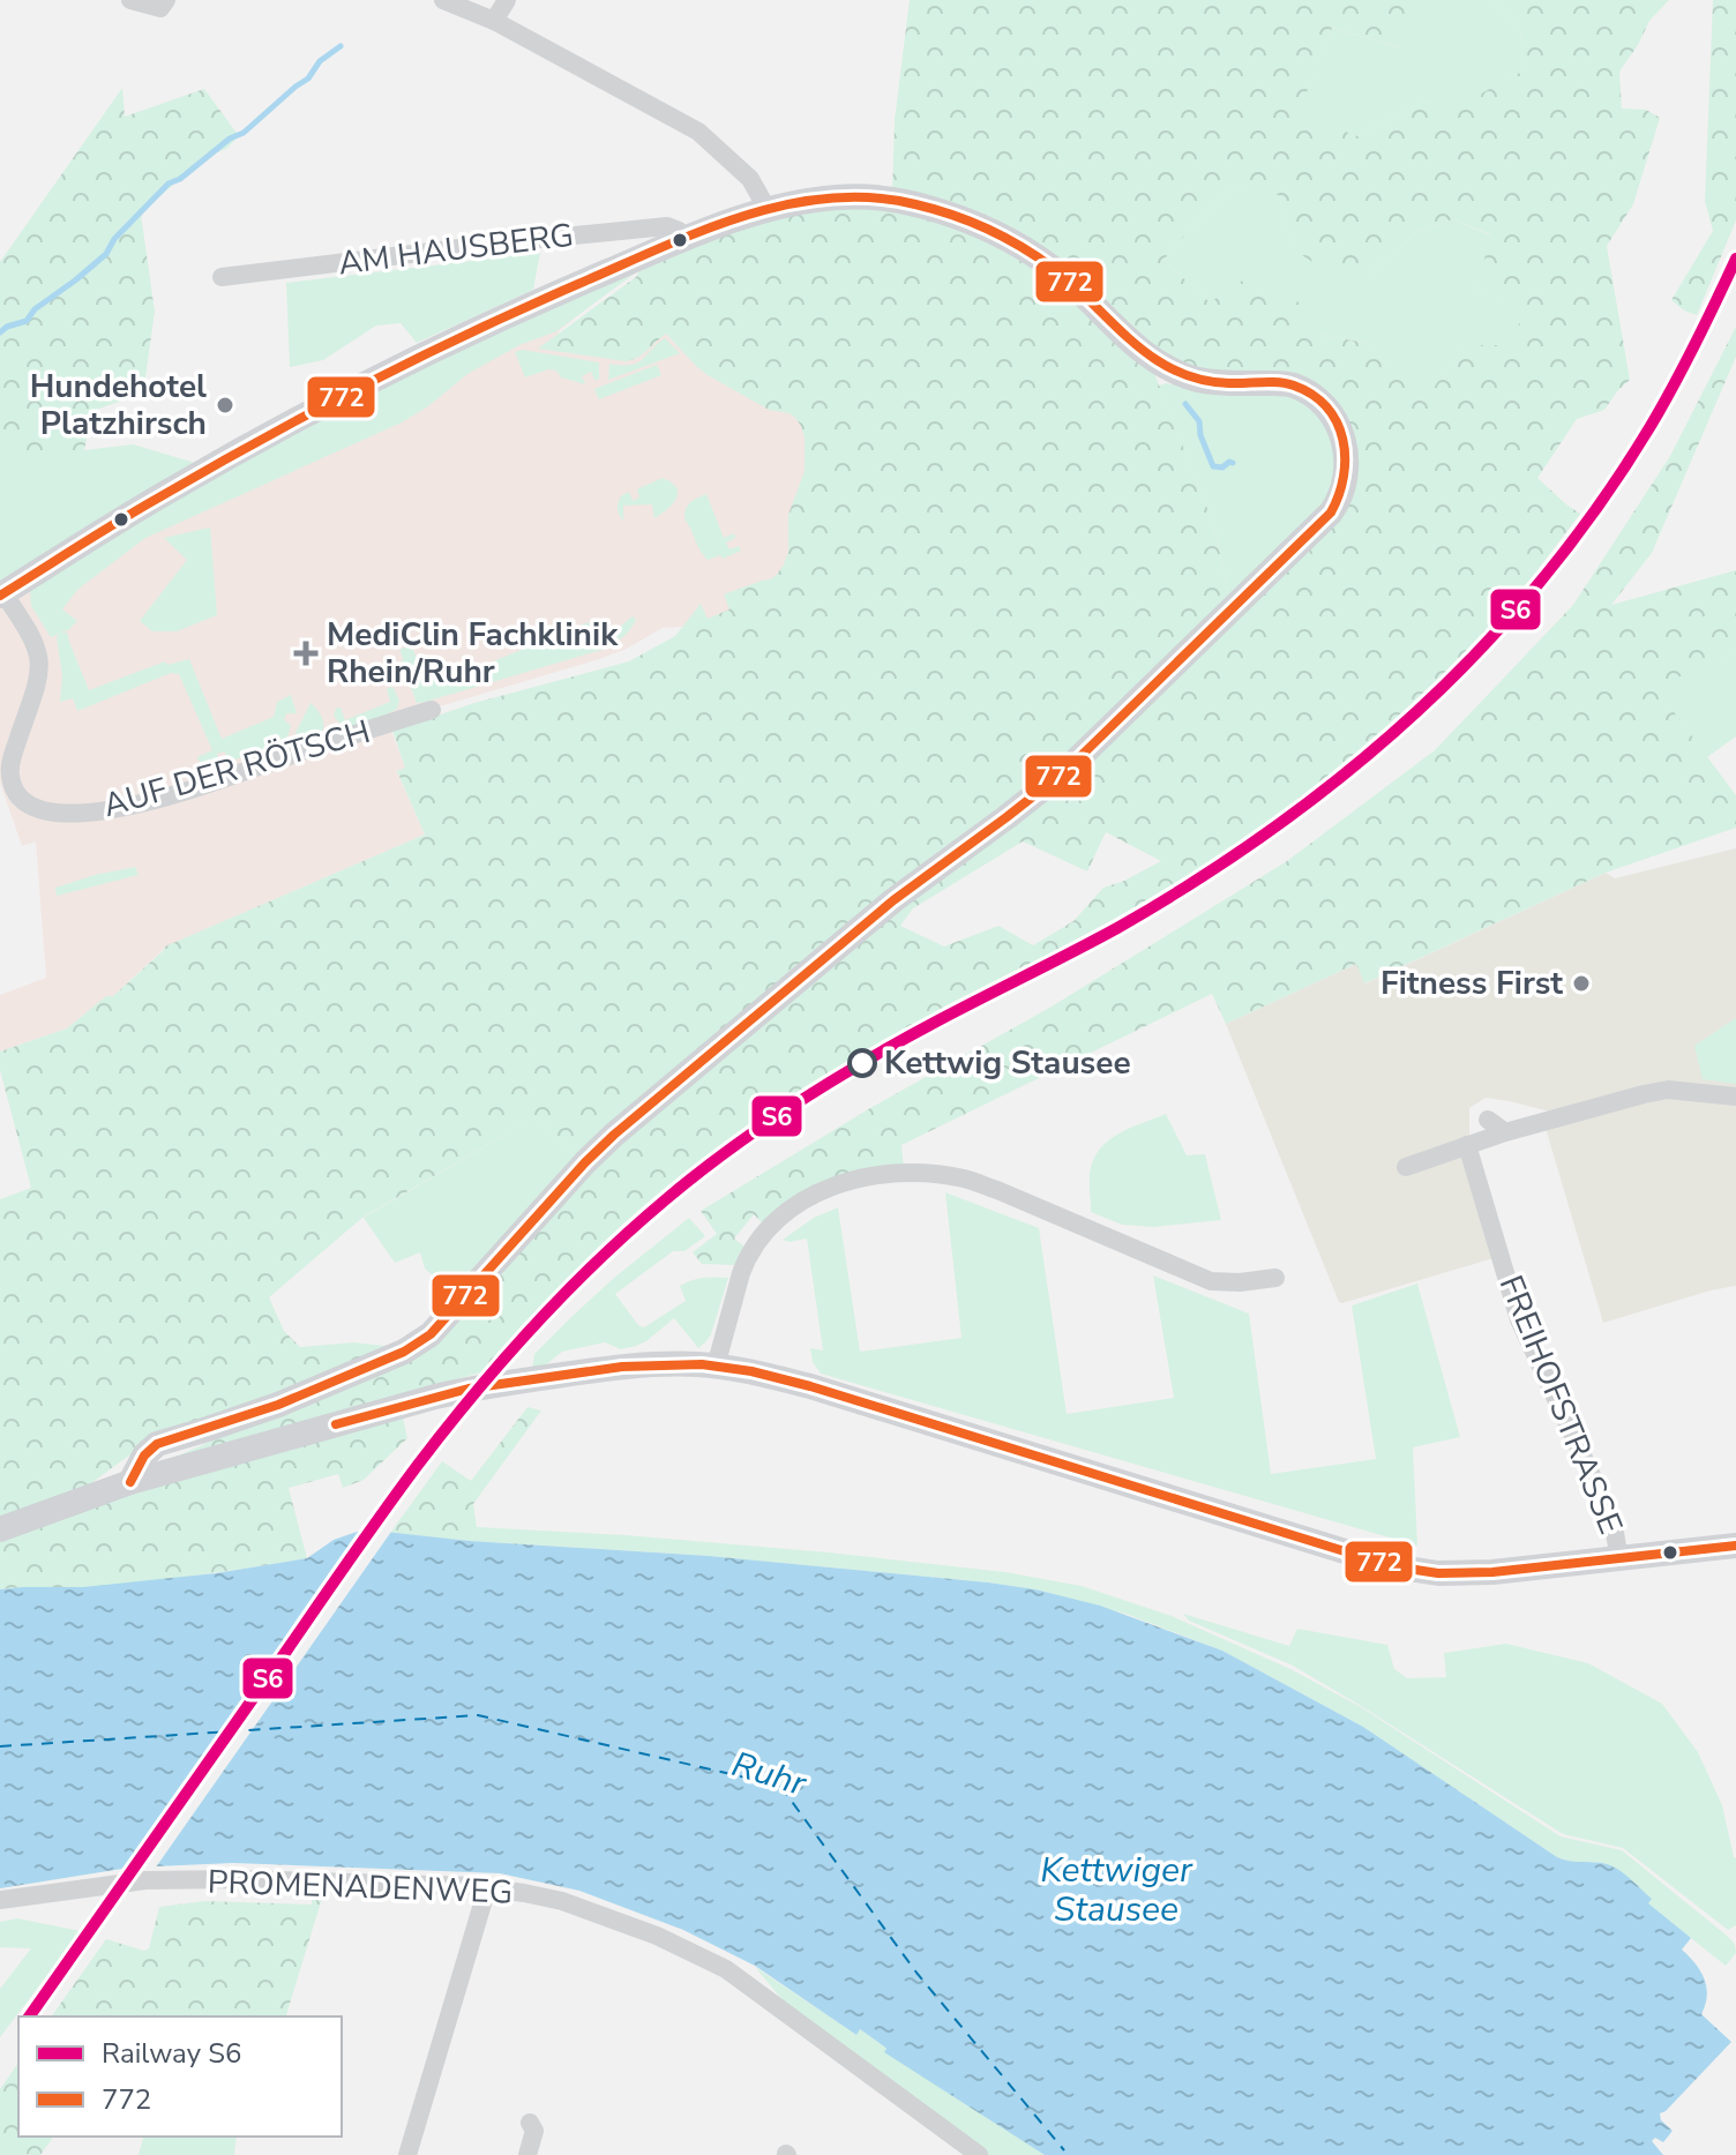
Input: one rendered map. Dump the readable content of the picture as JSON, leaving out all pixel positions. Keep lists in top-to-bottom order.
{
  "streets": {
    "street": [
      "AM HAUSBERG",
      "AUF DER RÖTSCH",
      "FREIHOFSTRASSE",
      "PROMENADENWEG"
    ]
  },
  "water": ["Ruhr", "Kettwiger Stausee"],
  "places": {
    "other": ["Hundehotel Platzhirsch", "Fitness First", "Kettwig Stausee"],
    "health": ["MediClin Fachklinik Rhein/Ruhr"]
  },
  "lines": ["transit line 772", "rail line S6"],
  "legend": ["Railway S6", "772"]
}
